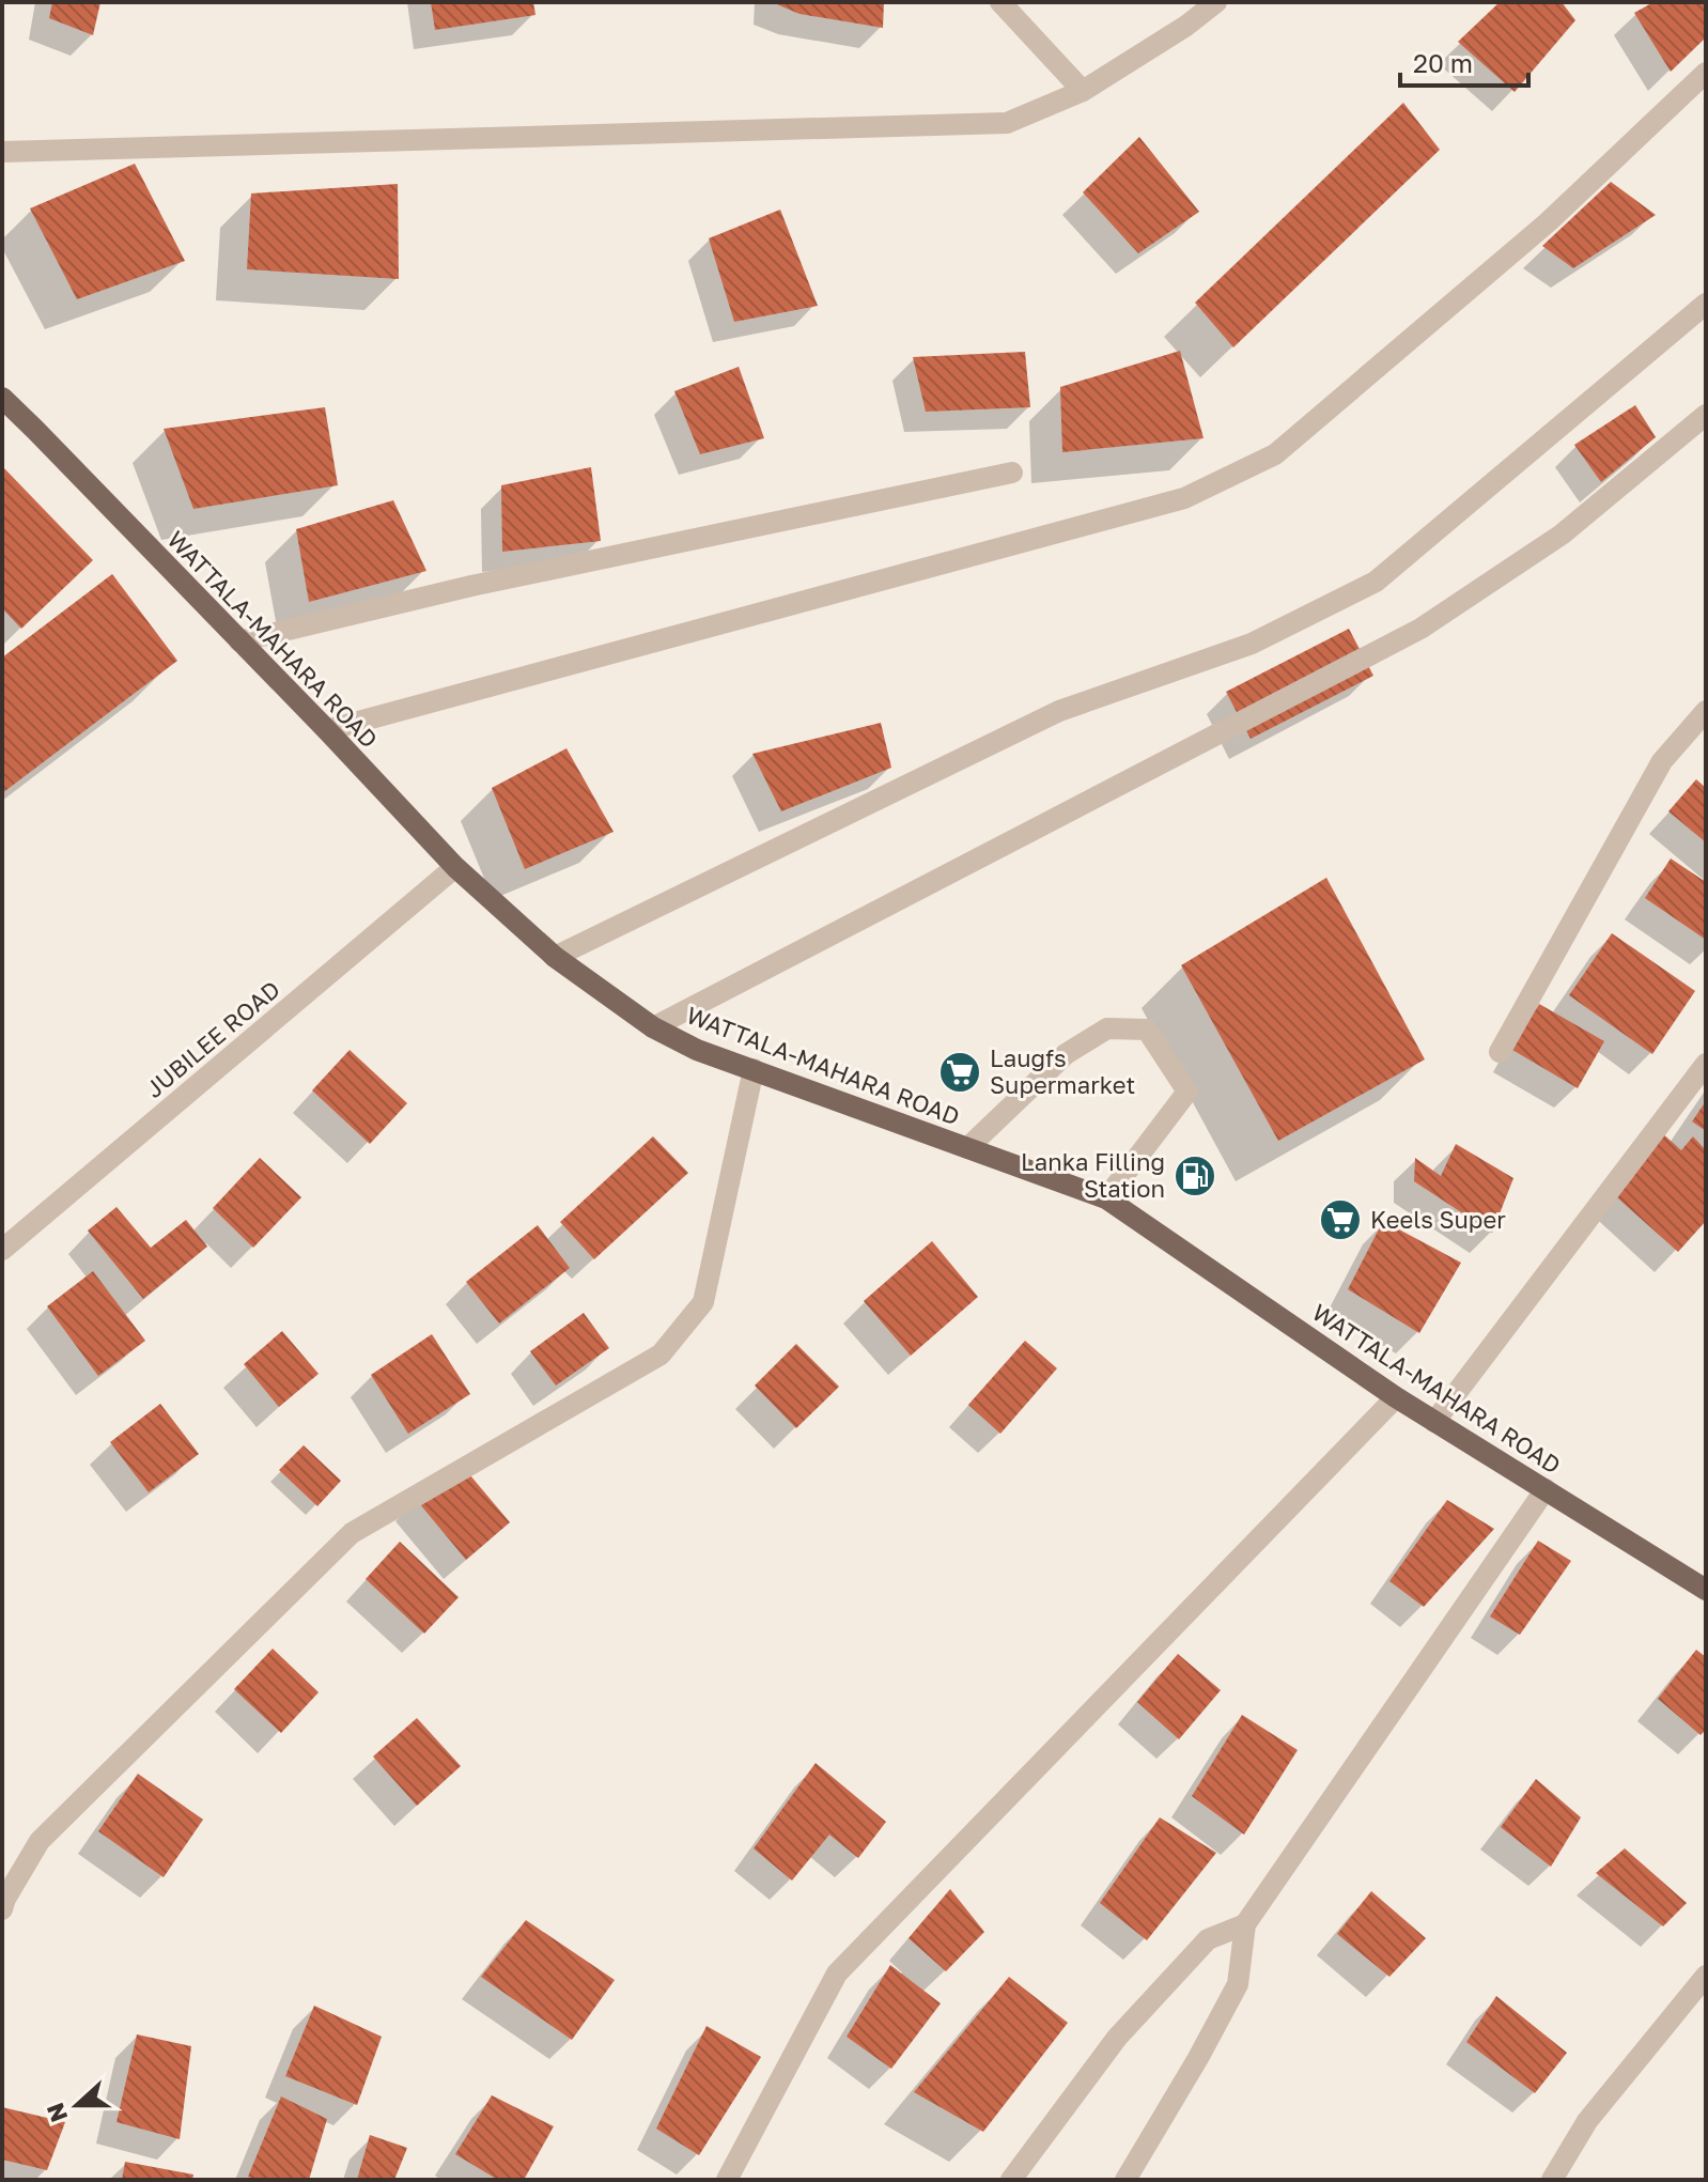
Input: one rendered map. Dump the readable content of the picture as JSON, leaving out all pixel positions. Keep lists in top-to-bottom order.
{
  "streets": {
    "main road": ["WATTALA-MAHARA ROAD"],
    "street": ["JUBILEE ROAD"]
  },
  "crossings": [
    ["WATTALA-MAHARA ROAD", "JUBILEE ROAD"]
  ],
  "places": {
    "supermarket": ["Laugfs Supermarket", "Keels Super"],
    "fuel station": ["Lanka Filling Station"]
  },
  "scale_bar": "20 m",
  "north": "left"
}
